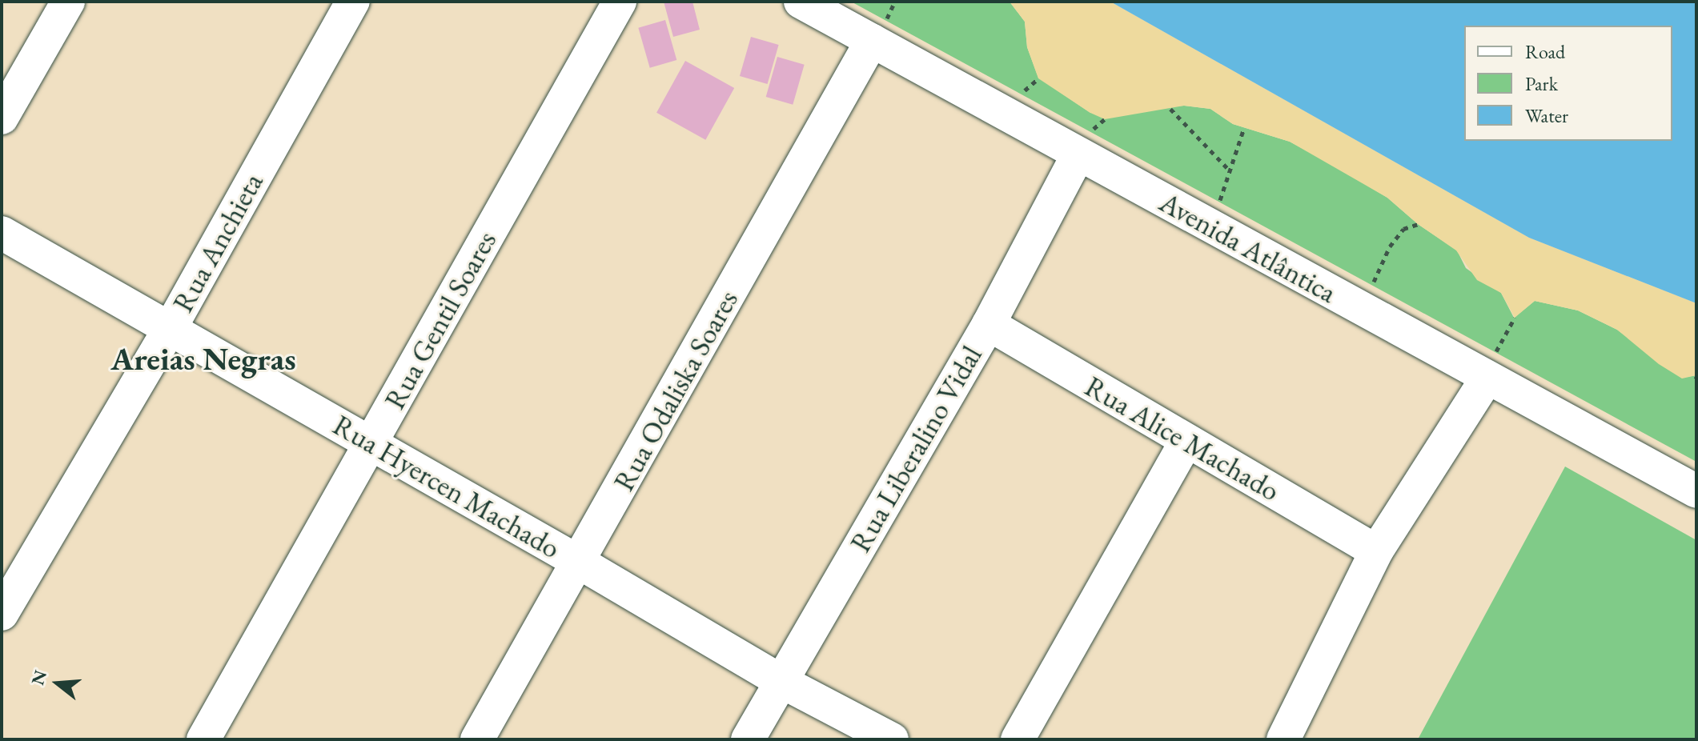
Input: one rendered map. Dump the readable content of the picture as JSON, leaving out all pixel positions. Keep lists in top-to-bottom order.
{
  "streets": {
    "street": [
      "Rua Anchieta",
      "Avenida Atlântica",
      "Rua Gentil Soares",
      "Rua Odaliska Soares",
      "Rua Alice Machado",
      "Rua Liberalino Vidal",
      "Rua Hyercen Machado"
    ]
  },
  "crossings": [
    ["Rua Anchieta", "Rua Hyercen Machado"],
    ["Avenida Atlântica", "Rua Odaliska Soares"],
    ["Avenida Atlântica", "Rua Liberalino Vidal"],
    ["Rua Gentil Soares", "Rua Hyercen Machado"],
    ["Rua Odaliska Soares", "Rua Hyercen Machado"],
    ["Rua Alice Machado", "Rua Liberalino Vidal"],
    ["Rua Liberalino Vidal", "Rua Hyercen Machado"]
  ],
  "districts": ["Areias Negras"],
  "legend": ["Road", "Park", "Water"],
  "north": "left"
}
